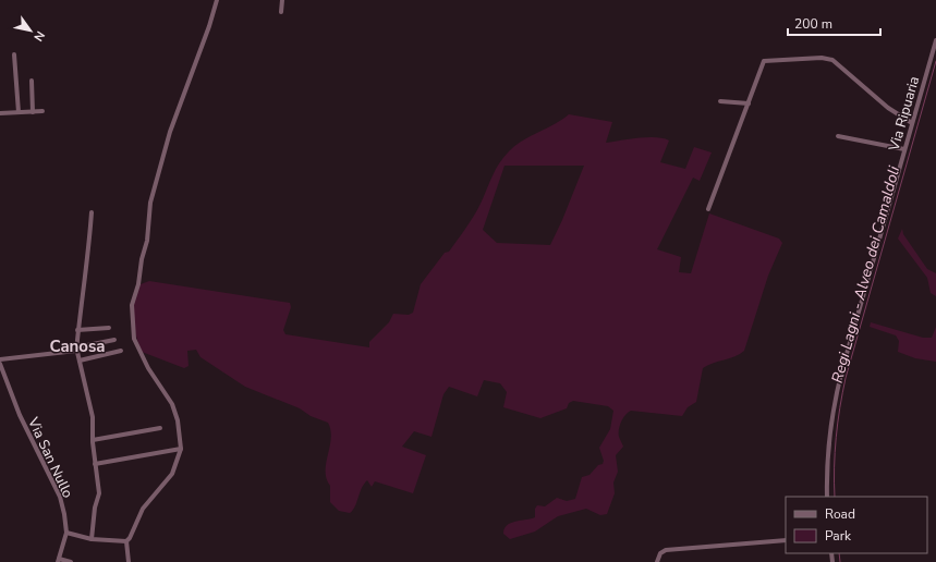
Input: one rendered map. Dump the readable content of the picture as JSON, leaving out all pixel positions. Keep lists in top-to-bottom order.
{
  "streets": {
    "street": ["Via Ripuaria", "Via San Nullo"]
  },
  "districts": ["Canosa"],
  "water": ["Regi Lagni - Alveo dei Camaldoli"],
  "legend": ["Road", "Park"],
  "scale_bar": "200 m",
  "north": "bottom right"
}
